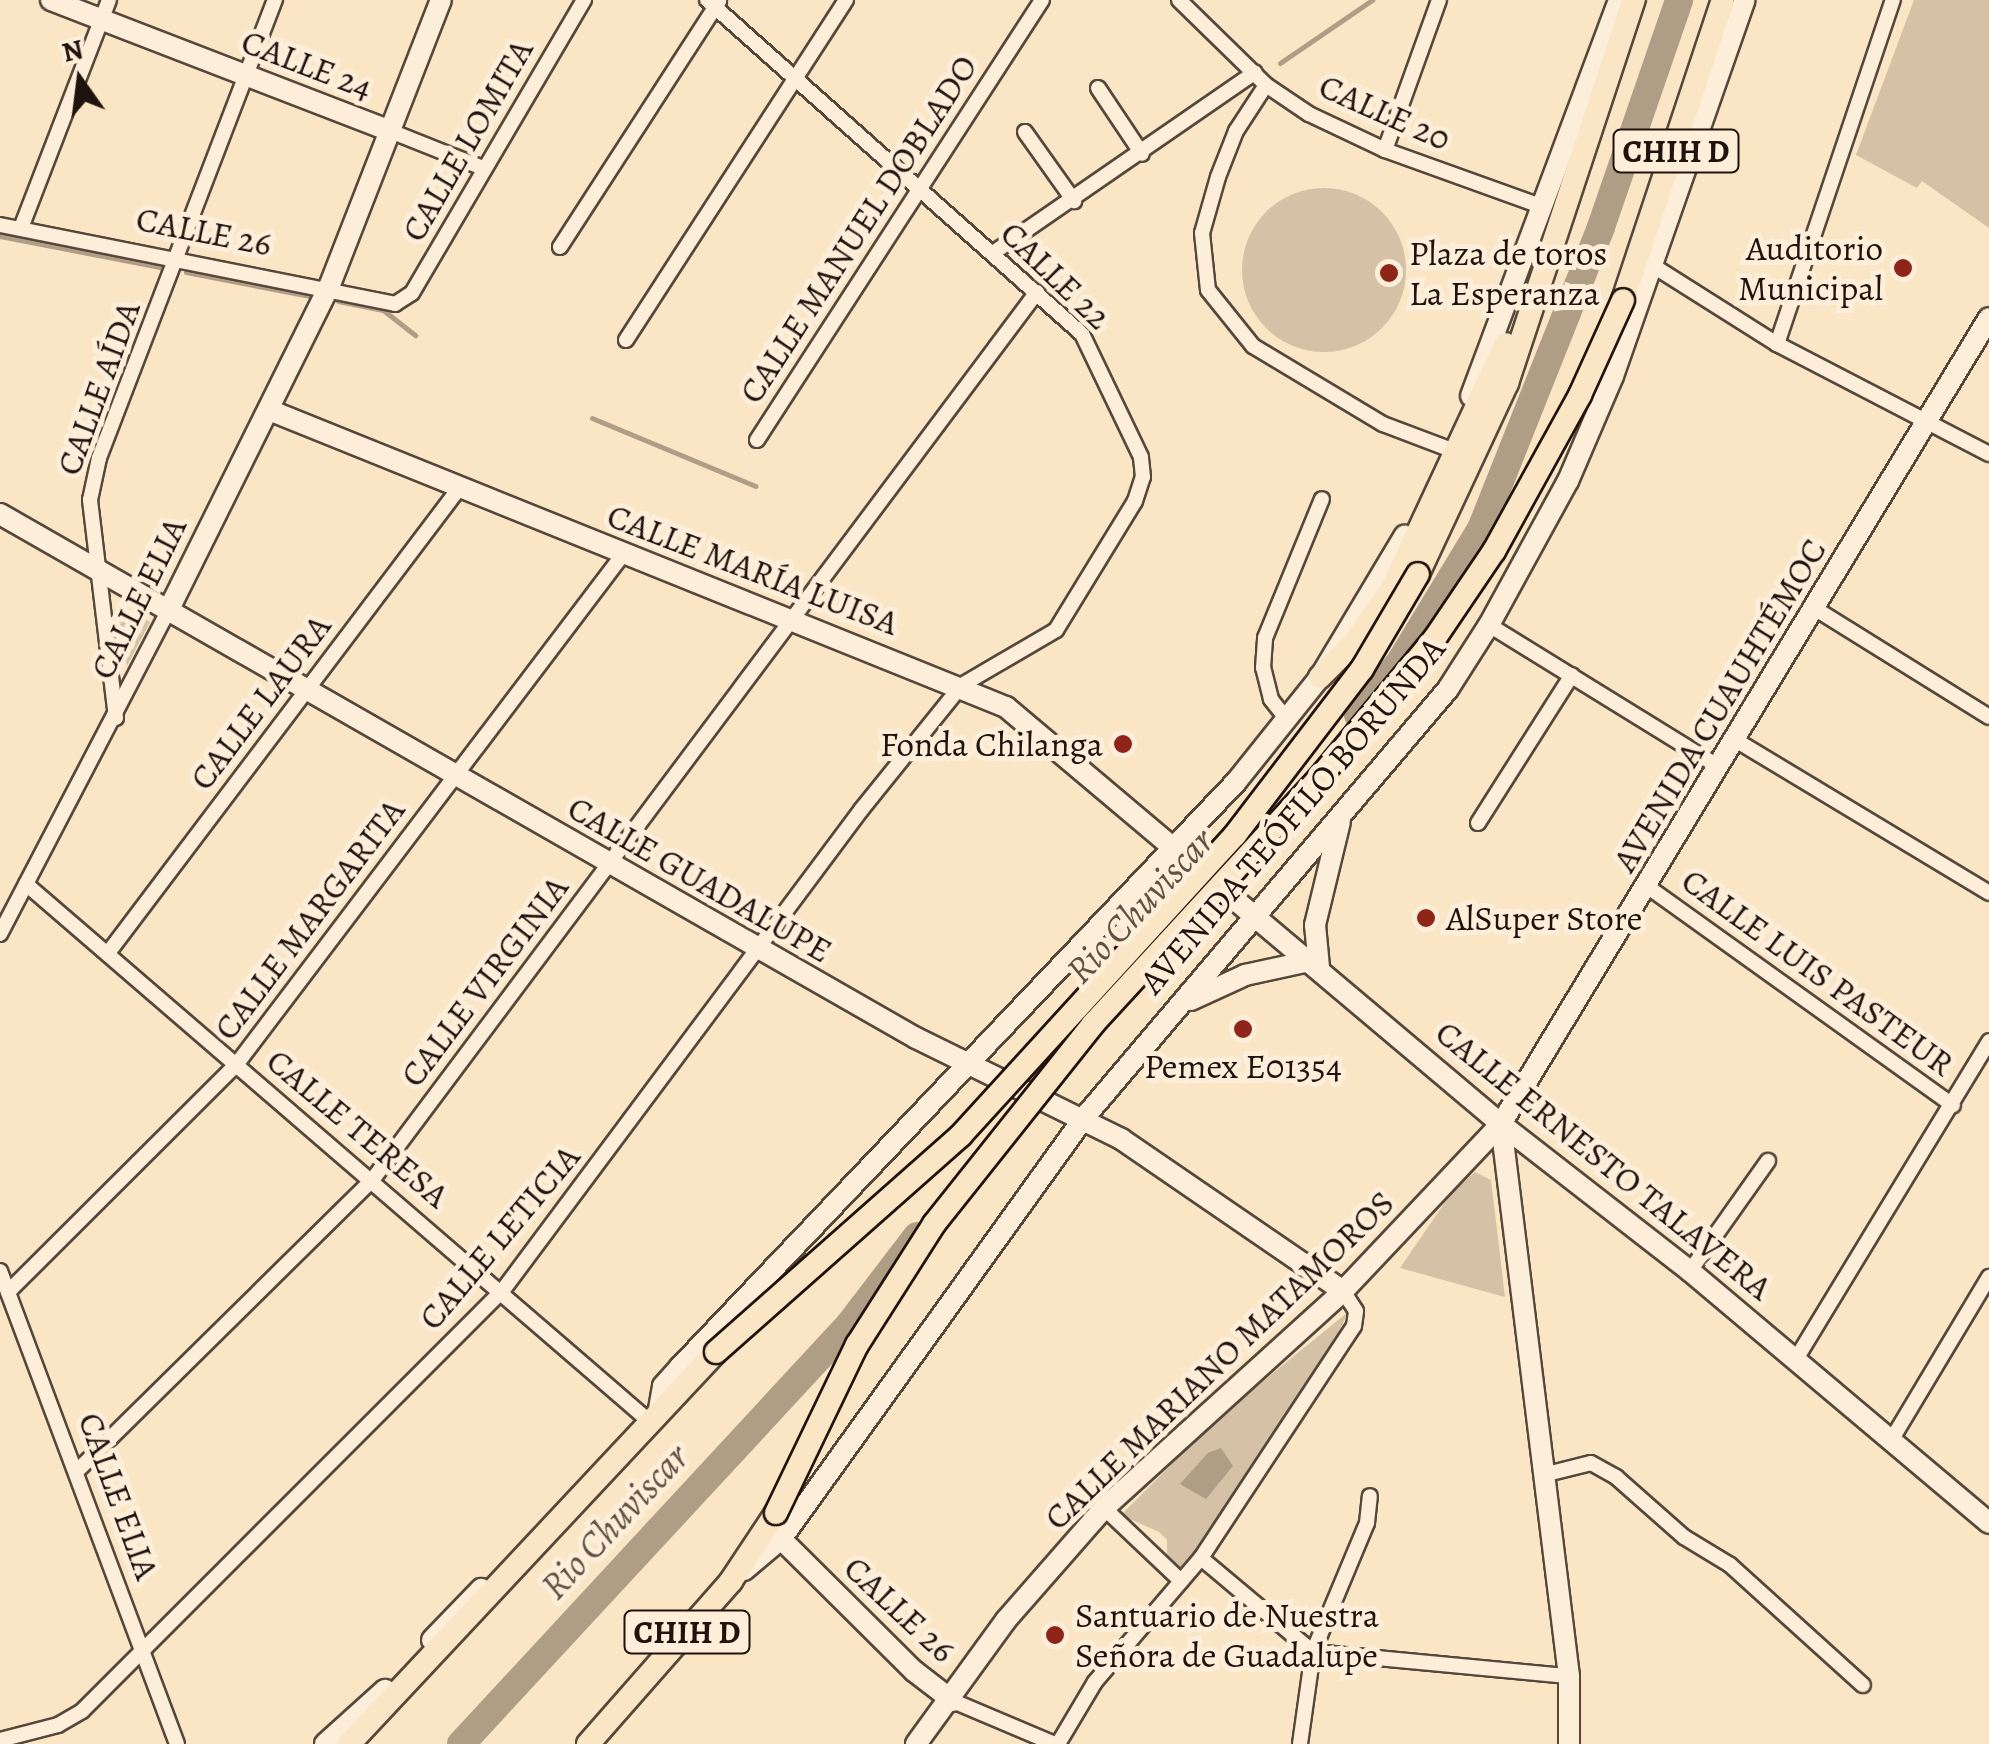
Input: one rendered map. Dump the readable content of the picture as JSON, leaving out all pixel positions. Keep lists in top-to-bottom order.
{
  "streets": {
    "main road": ["CHIH D", "AVENIDA TEÓFILO BORUNDA"],
    "street": [
      "CALLE 24",
      "CALLE 20",
      "CALLE LOMITA",
      "CALLE MANUEL DOBLADO",
      "CALLE 26",
      "CALLE 22",
      "CALLE AÍDA",
      "CALLE MARÍA LUISA",
      "CALLE ELIA",
      "CALLE LAURA",
      "AVENIDA CUAUHTÉMOC",
      "CALLE GUADALUPE",
      "CALLE MARGARITA",
      "CALLE LUIS PASTEUR",
      "CALLE VIRGINIA",
      "CALLE TERESA",
      "CALLE ERNESTO TALAVERA",
      "CALLE LETICIA",
      "CALLE MARIANO MATAMOROS"
    ]
  },
  "crossings": [
    ["CALLE 24", "CALLE LOMITA"],
    ["CALLE 24", "CALLE AÍDA"],
    ["CALLE 24", "CALLE ELIA"],
    ["CALLE 20", "AVENIDA TEÓFILO BORUNDA"],
    ["CALLE LOMITA", "CALLE 26"],
    ["CHIH D", "CALLE 26"],
    ["CHIH D", "AVENIDA TEÓFILO BORUNDA"],
    ["CALLE MANUEL DOBLADO", "CALLE 22"],
    ["CALLE 26", "CALLE AÍDA"],
    ["CALLE 26", "CALLE ELIA"],
    ["CALLE 26", "AVENIDA TEÓFILO BORUNDA"],
    ["CALLE 26", "CALLE MARIANO MATAMOROS"],
    ["CALLE 22", "CALLE MARÍA LUISA"],
    ["CALLE 22", "CALLE VIRGINIA"],
    ["CALLE 22", "CALLE LETICIA"],
    ["CALLE AÍDA", "CALLE ELIA"],
    ["CALLE AÍDA", "CALLE GUADALUPE"],
    ["CALLE MARÍA LUISA", "CALLE ELIA"],
    ["CALLE MARÍA LUISA", "CALLE LAURA"],
    ["CALLE MARÍA LUISA", "AVENIDA TEÓFILO BORUNDA"],
    ["CALLE MARÍA LUISA", "CALLE MARGARITA"],
    ["CALLE MARÍA LUISA", "CALLE VIRGINIA"],
    ["CALLE MARÍA LUISA", "CALLE ERNESTO TALAVERA"],
    ["CALLE MARÍA LUISA", "CALLE LETICIA"],
    ["CALLE ELIA", "CALLE GUADALUPE"],
    ["CALLE ELIA", "CALLE MARGARITA"],
    ["CALLE ELIA", "CALLE VIRGINIA"],
    ["CALLE ELIA", "CALLE TERESA"],
    ["CALLE ELIA", "CALLE LETICIA"],
    ["CALLE LAURA", "CALLE GUADALUPE"],
    ["CALLE LAURA", "CALLE TERESA"],
    ["AVENIDA CUAUHTÉMOC", "CALLE LUIS PASTEUR"],
    ["AVENIDA CUAUHTÉMOC", "CALLE ERNESTO TALAVERA"],
    ["AVENIDA CUAUHTÉMOC", "CALLE MARIANO MATAMOROS"],
    ["AVENIDA TEÓFILO BORUNDA", "CALLE GUADALUPE"],
    ["AVENIDA TEÓFILO BORUNDA", "CALLE TERESA"],
    ["AVENIDA TEÓFILO BORUNDA", "CALLE ERNESTO TALAVERA"],
    ["CALLE GUADALUPE", "CALLE MARGARITA"],
    ["CALLE GUADALUPE", "CALLE VIRGINIA"],
    ["CALLE GUADALUPE", "CALLE LETICIA"],
    ["CALLE GUADALUPE", "CALLE MARIANO MATAMOROS"],
    ["CALLE MARGARITA", "CALLE TERESA"],
    ["CALLE VIRGINIA", "CALLE TERESA"],
    ["CALLE TERESA", "CALLE LETICIA"],
    ["CALLE ERNESTO TALAVERA", "CALLE MARIANO MATAMOROS"]
  ],
  "water": ["Rio Chuviscar"],
  "places": [
    "Auditorio Municipal",
    "Plaza de toros La Esperanza",
    "Fonda Chilanga",
    "AlSuper Store",
    "Pemex E01354",
    "Santuario de Nuestra Señora de Guadalupe"
  ],
  "north": "top"
}
